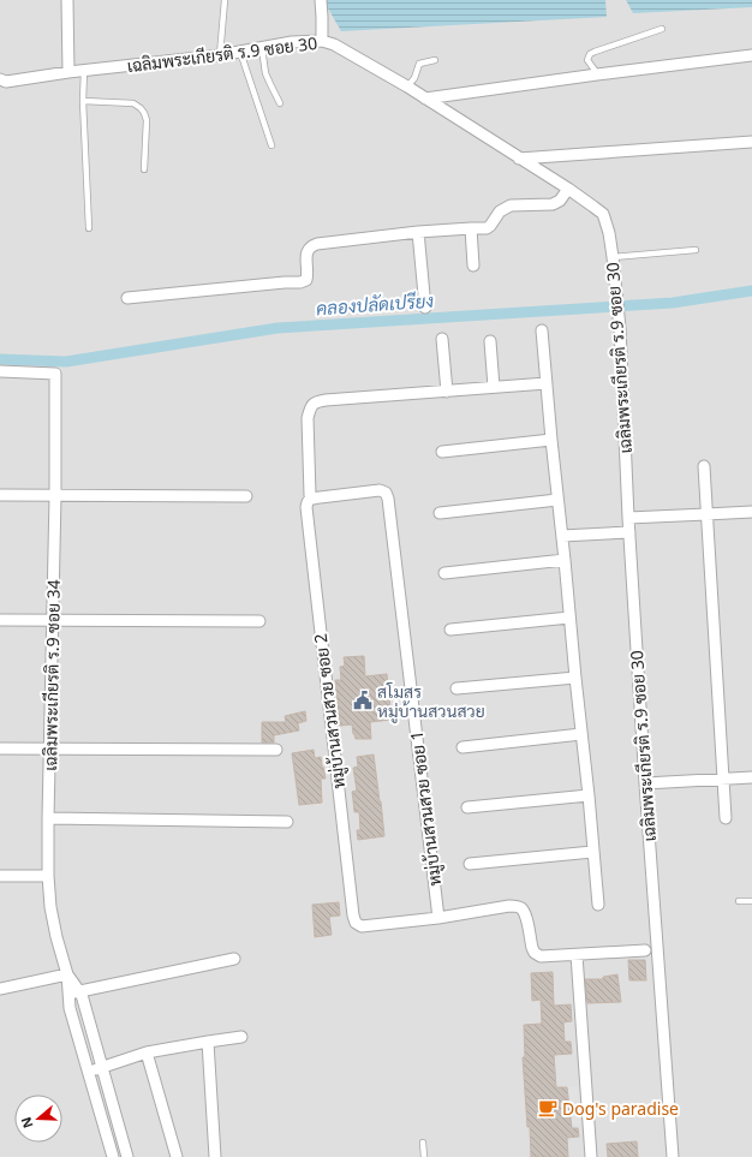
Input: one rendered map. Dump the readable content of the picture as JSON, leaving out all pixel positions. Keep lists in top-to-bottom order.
{
  "streets": {
    "street": [
      "เฉลิมพระเกียรติ ร.9 ซอย 30",
      "เฉลิมพระเกียรติ ร.9 ซอย 34",
      "หมู่บ้านสวนสวย ซอย 2",
      "หมู่บ้านสวนสวย ซอย 1"
    ]
  },
  "crossings": [
    ["หมู่บ้านสวนสวย ซอย 2", "หมู่บ้านสวนสวย ซอย 1"]
  ],
  "water": ["คลองปลัดเปรียง"],
  "places": {
    "public building": ["สโมสร หมู่บ้านสวนสวย"],
    "cafe": ["Dog's paradise"]
  },
  "north": "left"
}
